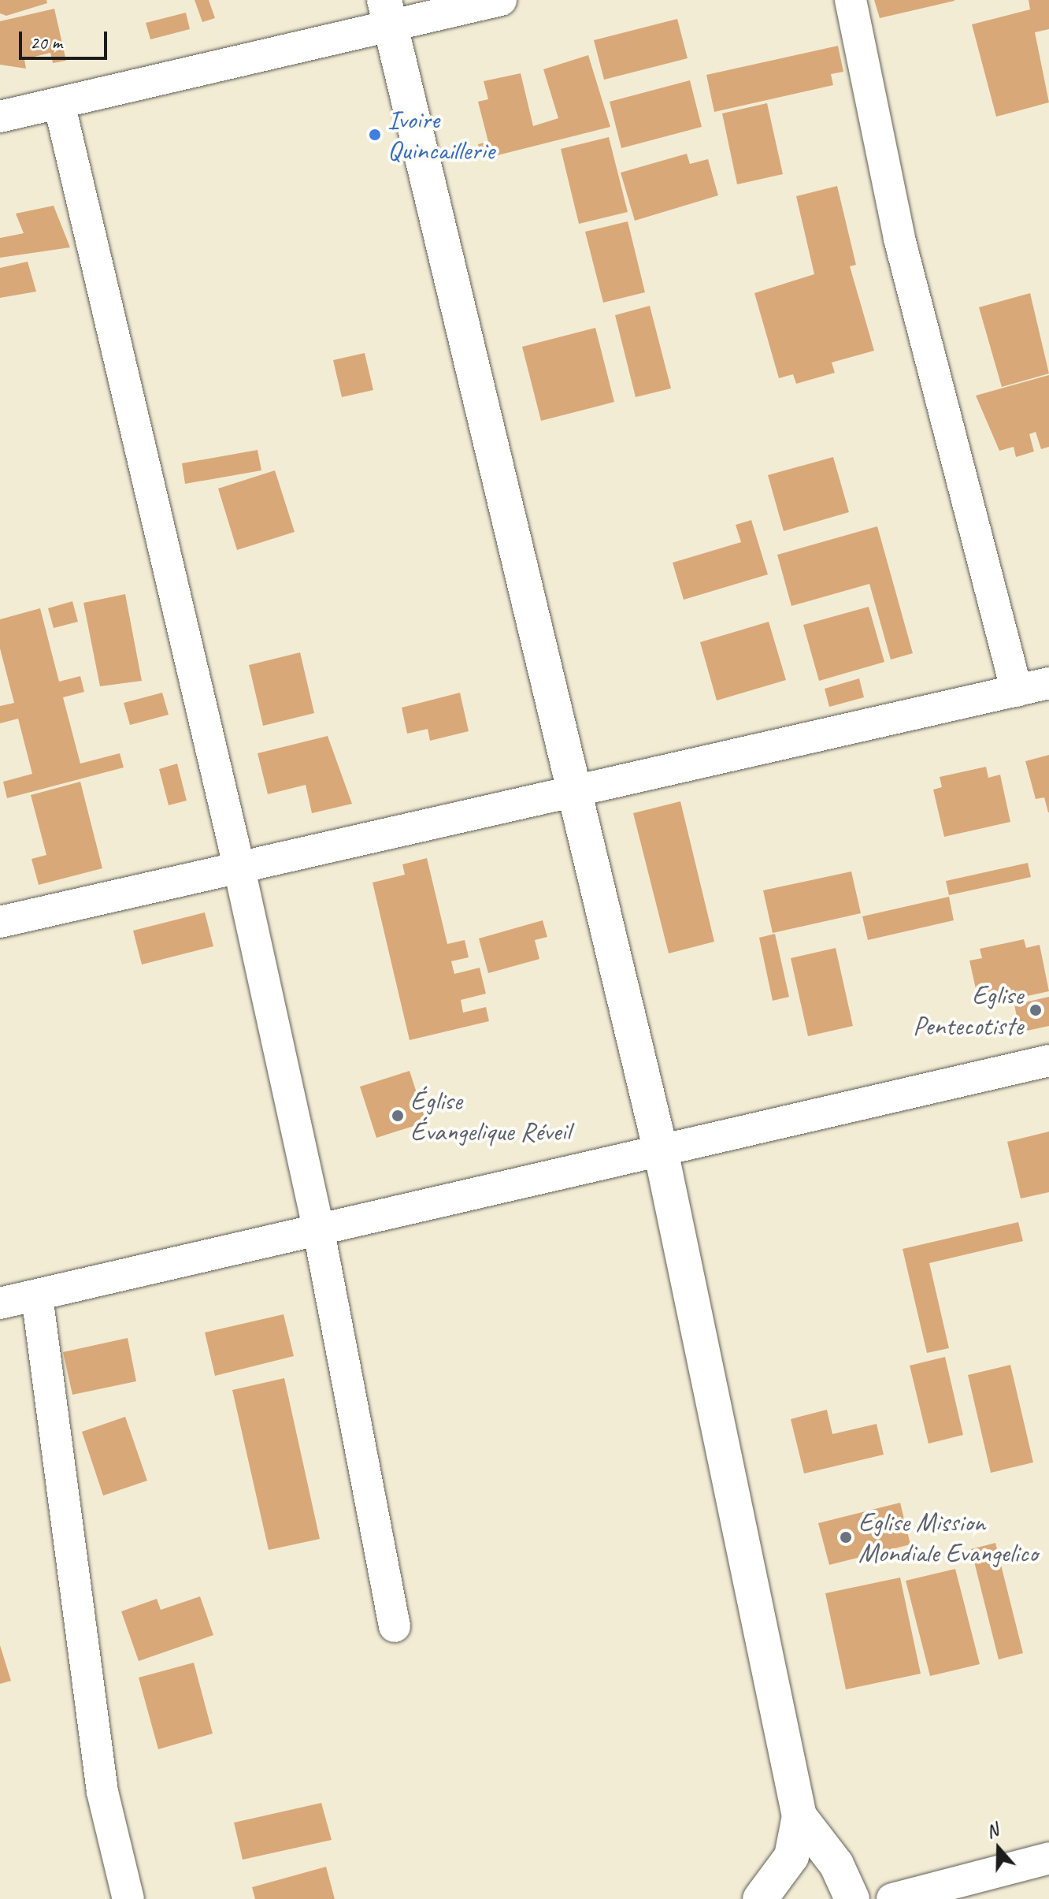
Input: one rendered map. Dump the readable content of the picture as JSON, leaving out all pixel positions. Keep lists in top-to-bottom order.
{
  "places": [
    "Ivoire Quincaillerie",
    "Eglise Pentecotiste",
    "Église Évangelique Réveil",
    "Eglise Mission Mondiale Evangelico"
  ],
  "scale_bar": "20 m",
  "north": "top"
}
